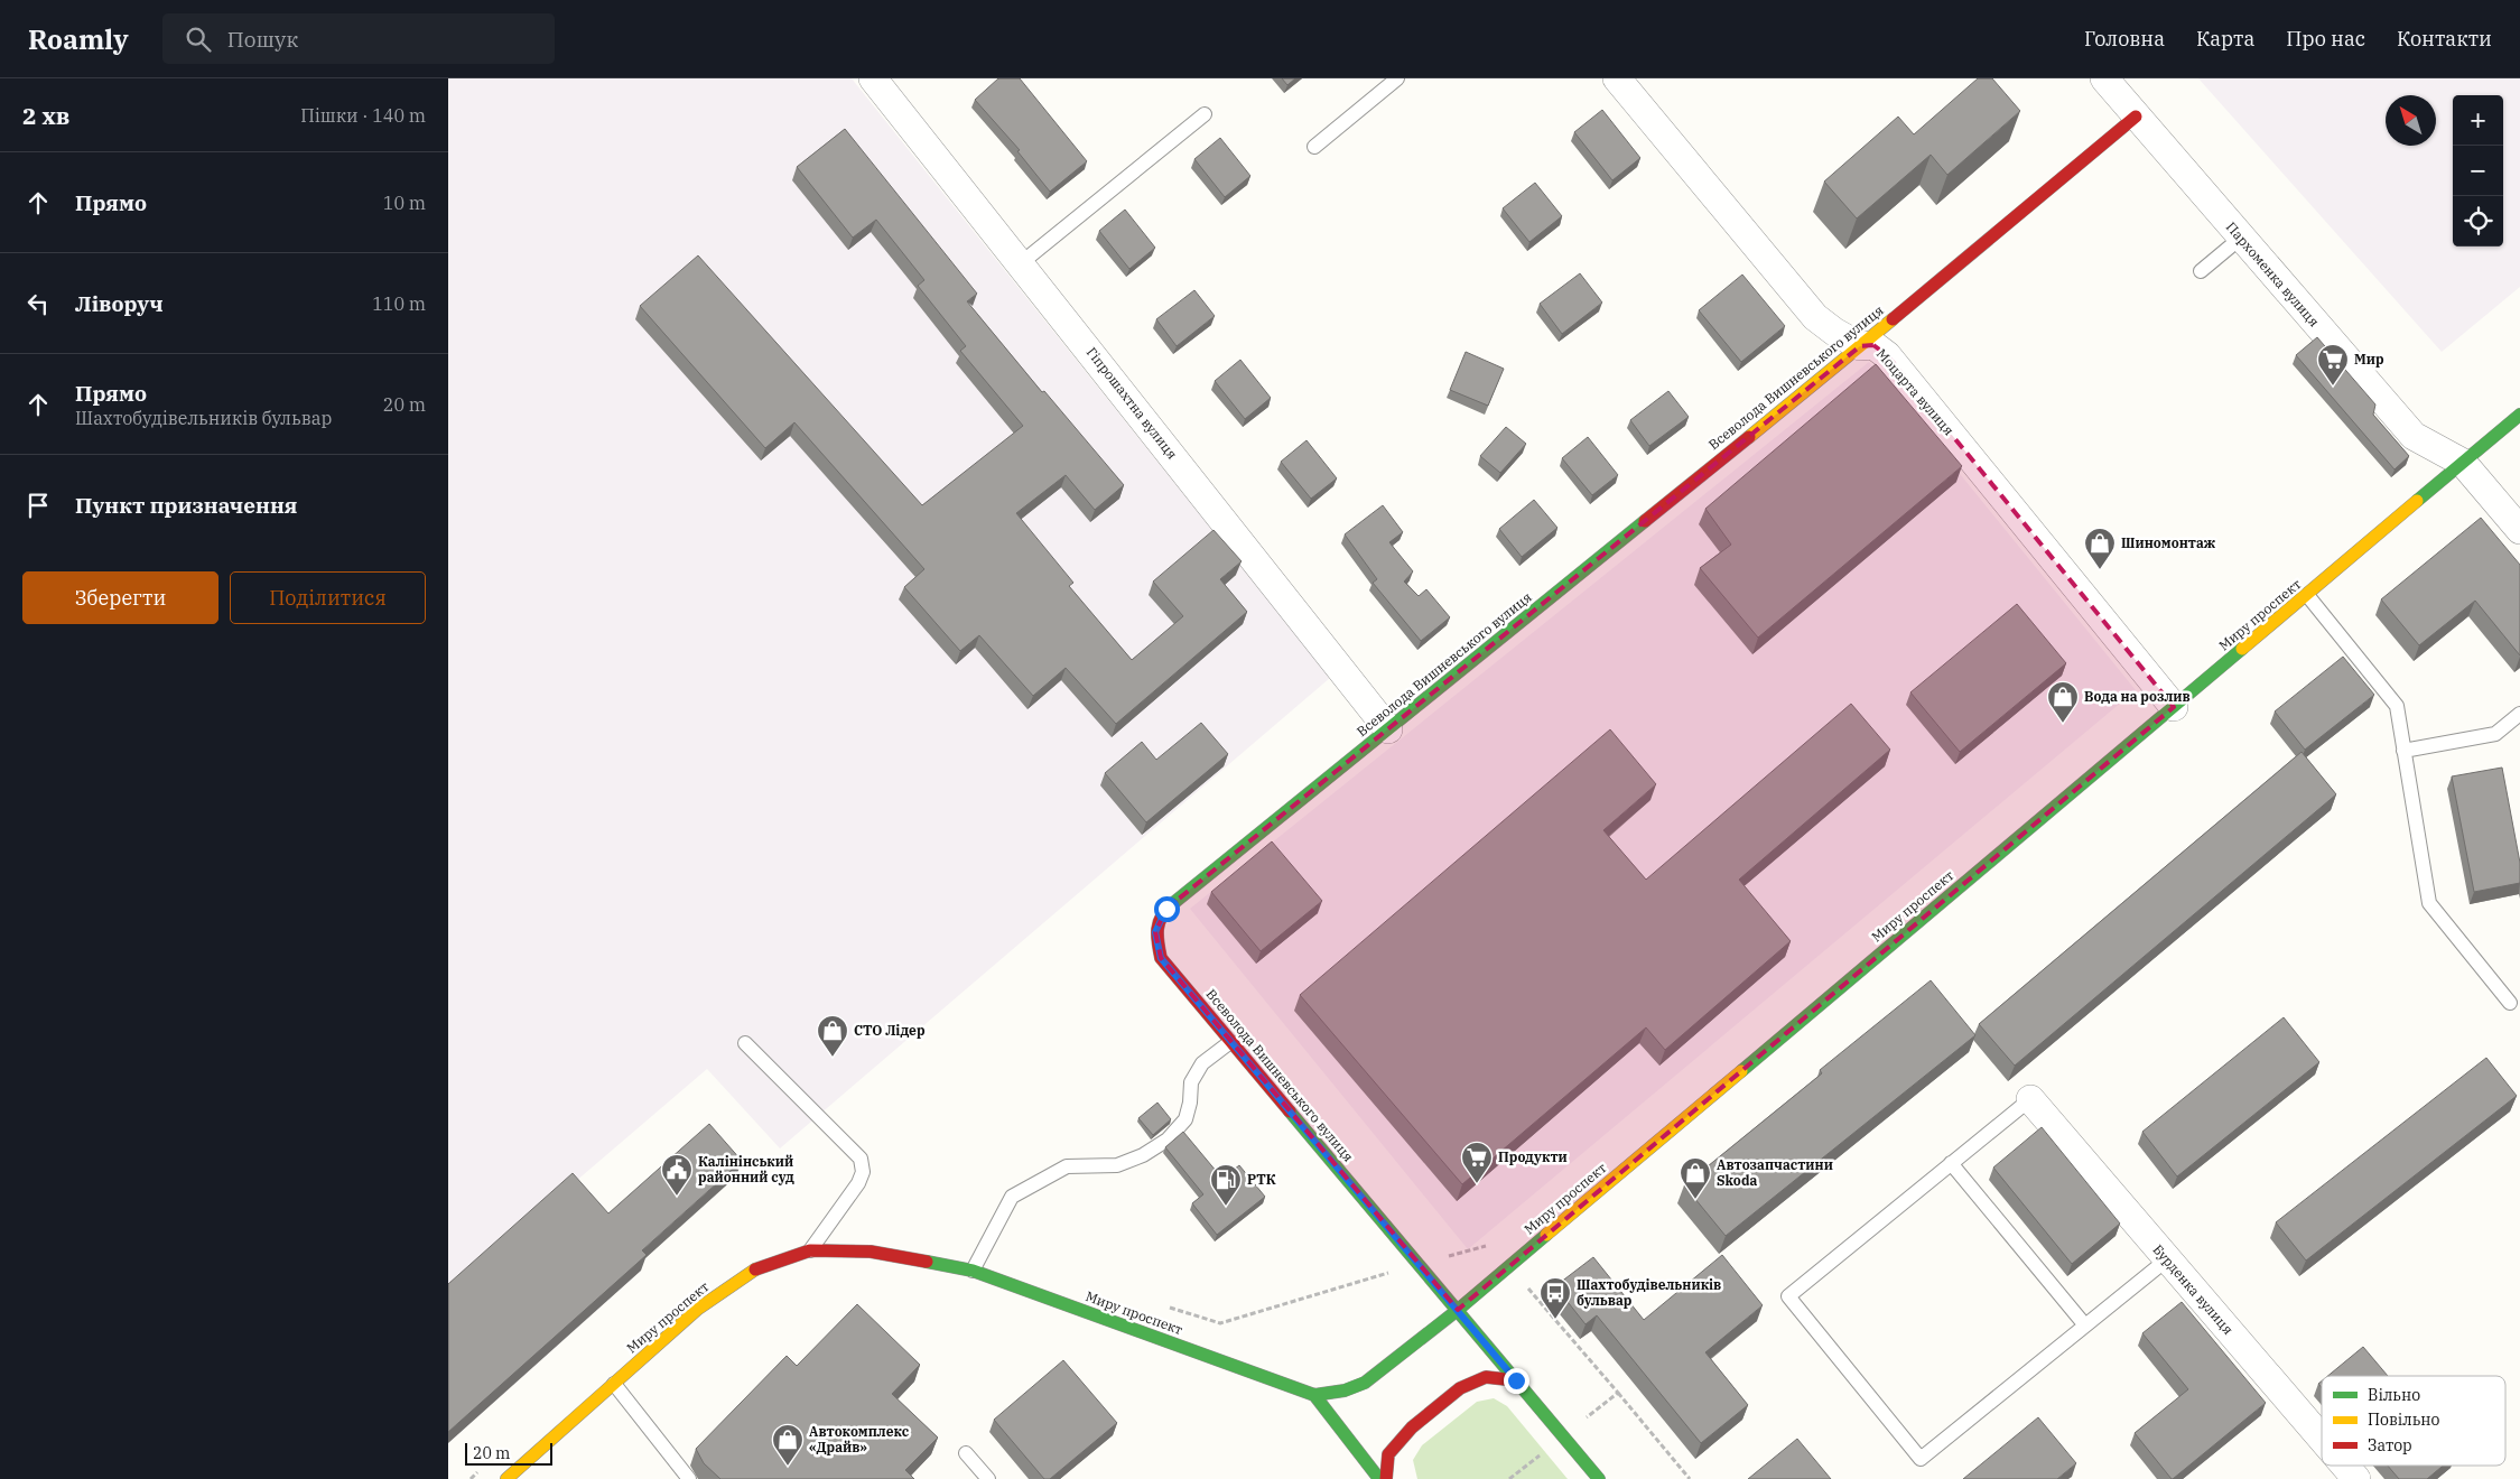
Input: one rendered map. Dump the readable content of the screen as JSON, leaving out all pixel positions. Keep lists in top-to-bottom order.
{
  "streets": {
    "main road": ["Всеволода Вишневського вулиця", "Миру проспект"],
    "street": [
      "Пархоменка вулиця",
      "Моцарта вулиця",
      "Гіпрошахтна вулиця",
      "Бурденка вулиця"
    ]
  },
  "crossings": [
    ["Пархоменка вулиця", "Всеволода Вишневського вулиця"],
    ["Пархоменка вулиця", "Миру проспект"],
    ["Всеволода Вишневського вулиця", "Моцарта вулиця"],
    ["Всеволода Вишневського вулиця", "Гіпрошахтна вулиця"],
    ["Всеволода Вишневського вулиця", "Миру проспект"],
    ["Моцарта вулиця", "Миру проспект"]
  ],
  "places": {
    "supermarket": ["Мир", "Продукти"],
    "shop": [
      "Шиномонтаж",
      "Вода на розлив",
      "СТО Лідер",
      "Автозапчастини Skoda",
      "Автокомплекс «Драйв»"
    ],
    "public building": ["Калінінський районний суд"],
    "fuel station": ["РТК"],
    "bus stop": ["Шахтобудівельників бульвар"]
  },
  "legend": ["Вільно", "Повільно", "Затор"],
  "scale_bar": "20 m",
  "north": "top left",
  "page": {
    "header": "Roamly",
    "search": "Пошук",
    "nav": [
      "Головна",
      "Карта",
      "Про нас",
      "Контакти"
    ],
    "heading": ["2 хв", "Пішки · 140 m"],
    "map_buttons": ["+", "−"],
    "list": [
      ["Прямо", "10 m"],
      ["Ліворуч", "110 m"],
      ["Прямо", "Шахтобудівельників бульвар", "20 m"],
      "Пункт призначення"
    ],
    "buttons": ["Зберегти", "Поділитися"],
    "scale": "20 m"
  }
}
